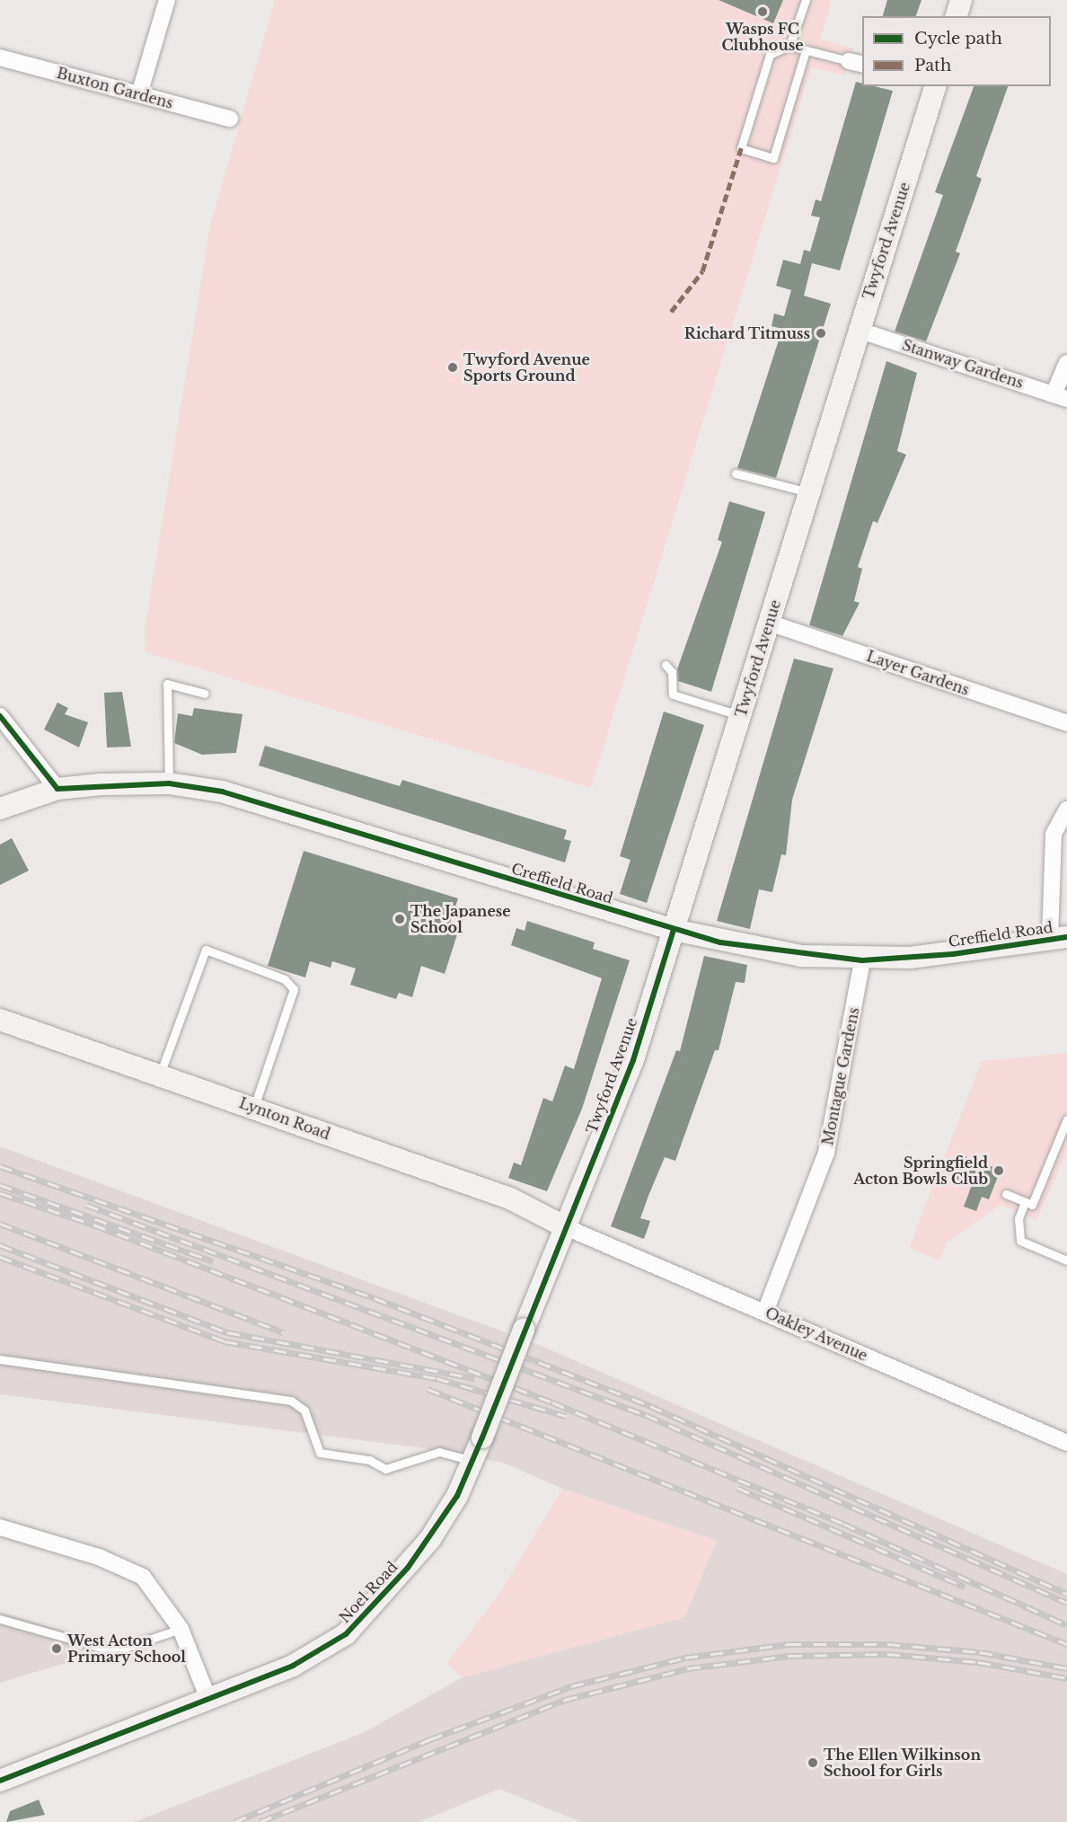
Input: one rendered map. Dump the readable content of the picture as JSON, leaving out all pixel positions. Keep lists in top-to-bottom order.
{
  "streets": {
    "street": [
      "Buxton Gardens",
      "Twyford Avenue",
      "Stanway Gardens",
      "Layer Gardens",
      "Creffield Road",
      "Montague Gardens",
      "Lynton Road",
      "Oakley Avenue",
      "Noel Road"
    ]
  },
  "crossings": [
    ["Twyford Avenue", "Stanway Gardens"],
    ["Twyford Avenue", "Layer Gardens"],
    ["Twyford Avenue", "Creffield Road"],
    ["Twyford Avenue", "Lynton Road"],
    ["Twyford Avenue", "Oakley Avenue"],
    ["Twyford Avenue", "Noel Road"],
    ["Creffield Road", "Montague Gardens"],
    ["Montague Gardens", "Oakley Avenue"],
    ["Lynton Road", "Oakley Avenue"],
    ["Lynton Road", "Noel Road"],
    ["Oakley Avenue", "Noel Road"]
  ],
  "places": [
    "Wasps FC Clubhouse",
    "Richard Titmuss",
    "Twyford Avenue Sports Ground",
    "The Japanese School",
    "Springfield Acton Bowls Club",
    "West Acton Primary School",
    "The Ellen Wilkinson School for Girls"
  ],
  "legend": ["Cycle path", "Path"]
}
